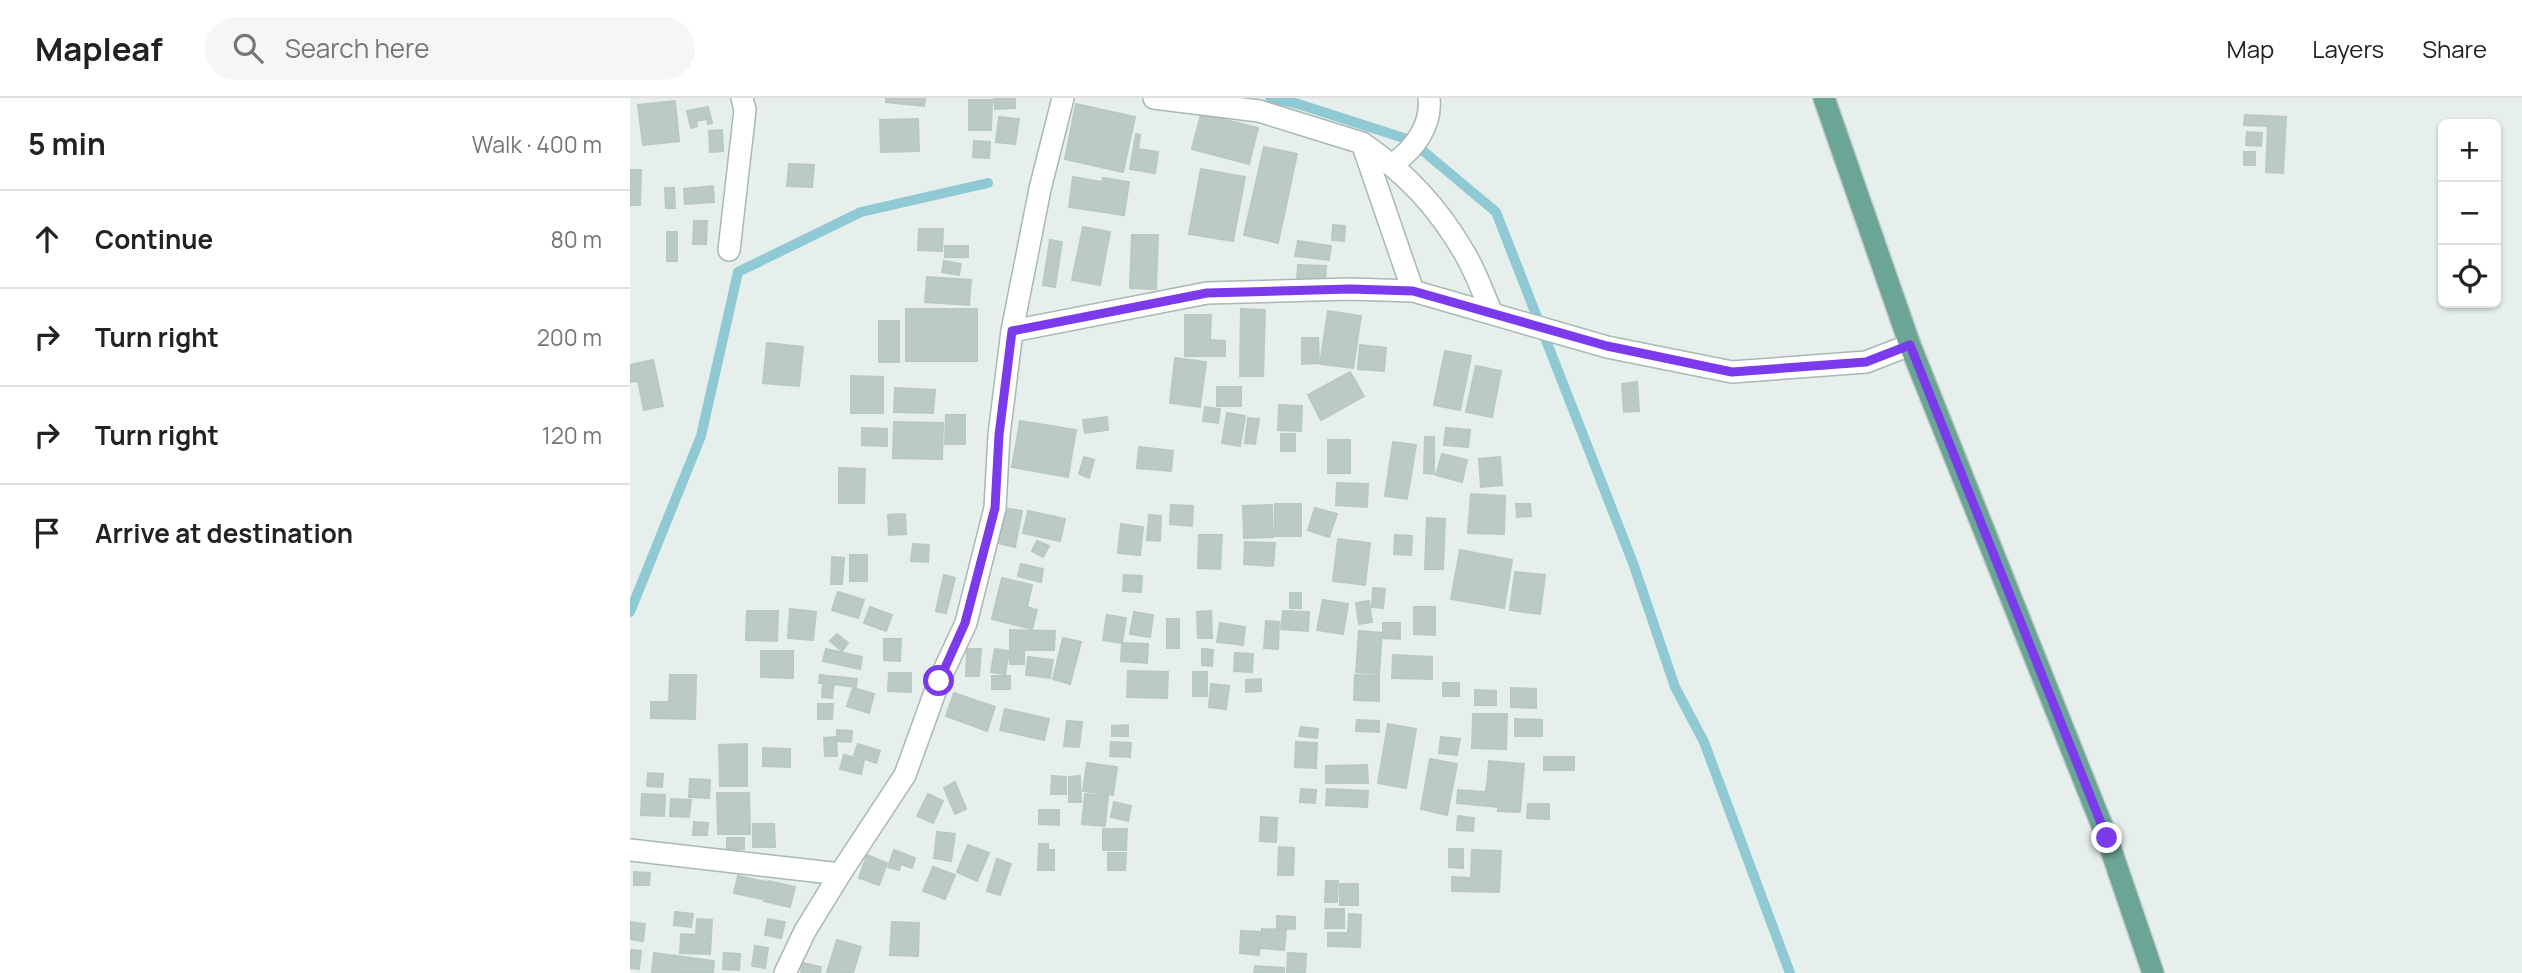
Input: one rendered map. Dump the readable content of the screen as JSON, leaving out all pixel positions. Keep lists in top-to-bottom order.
{
  "page": {
    "header": "Mapleaf",
    "search": "Search here",
    "nav": ["Map", "Layers", "Share"],
    "heading": ["5 min", "Walk · 400 m"],
    "map_buttons": ["+", "−"],
    "list": [
      ["Continue", "80 m"],
      ["Turn right", "200 m"],
      ["Turn right", "120 m"],
      "Arrive at destination"
    ]
  }
}
